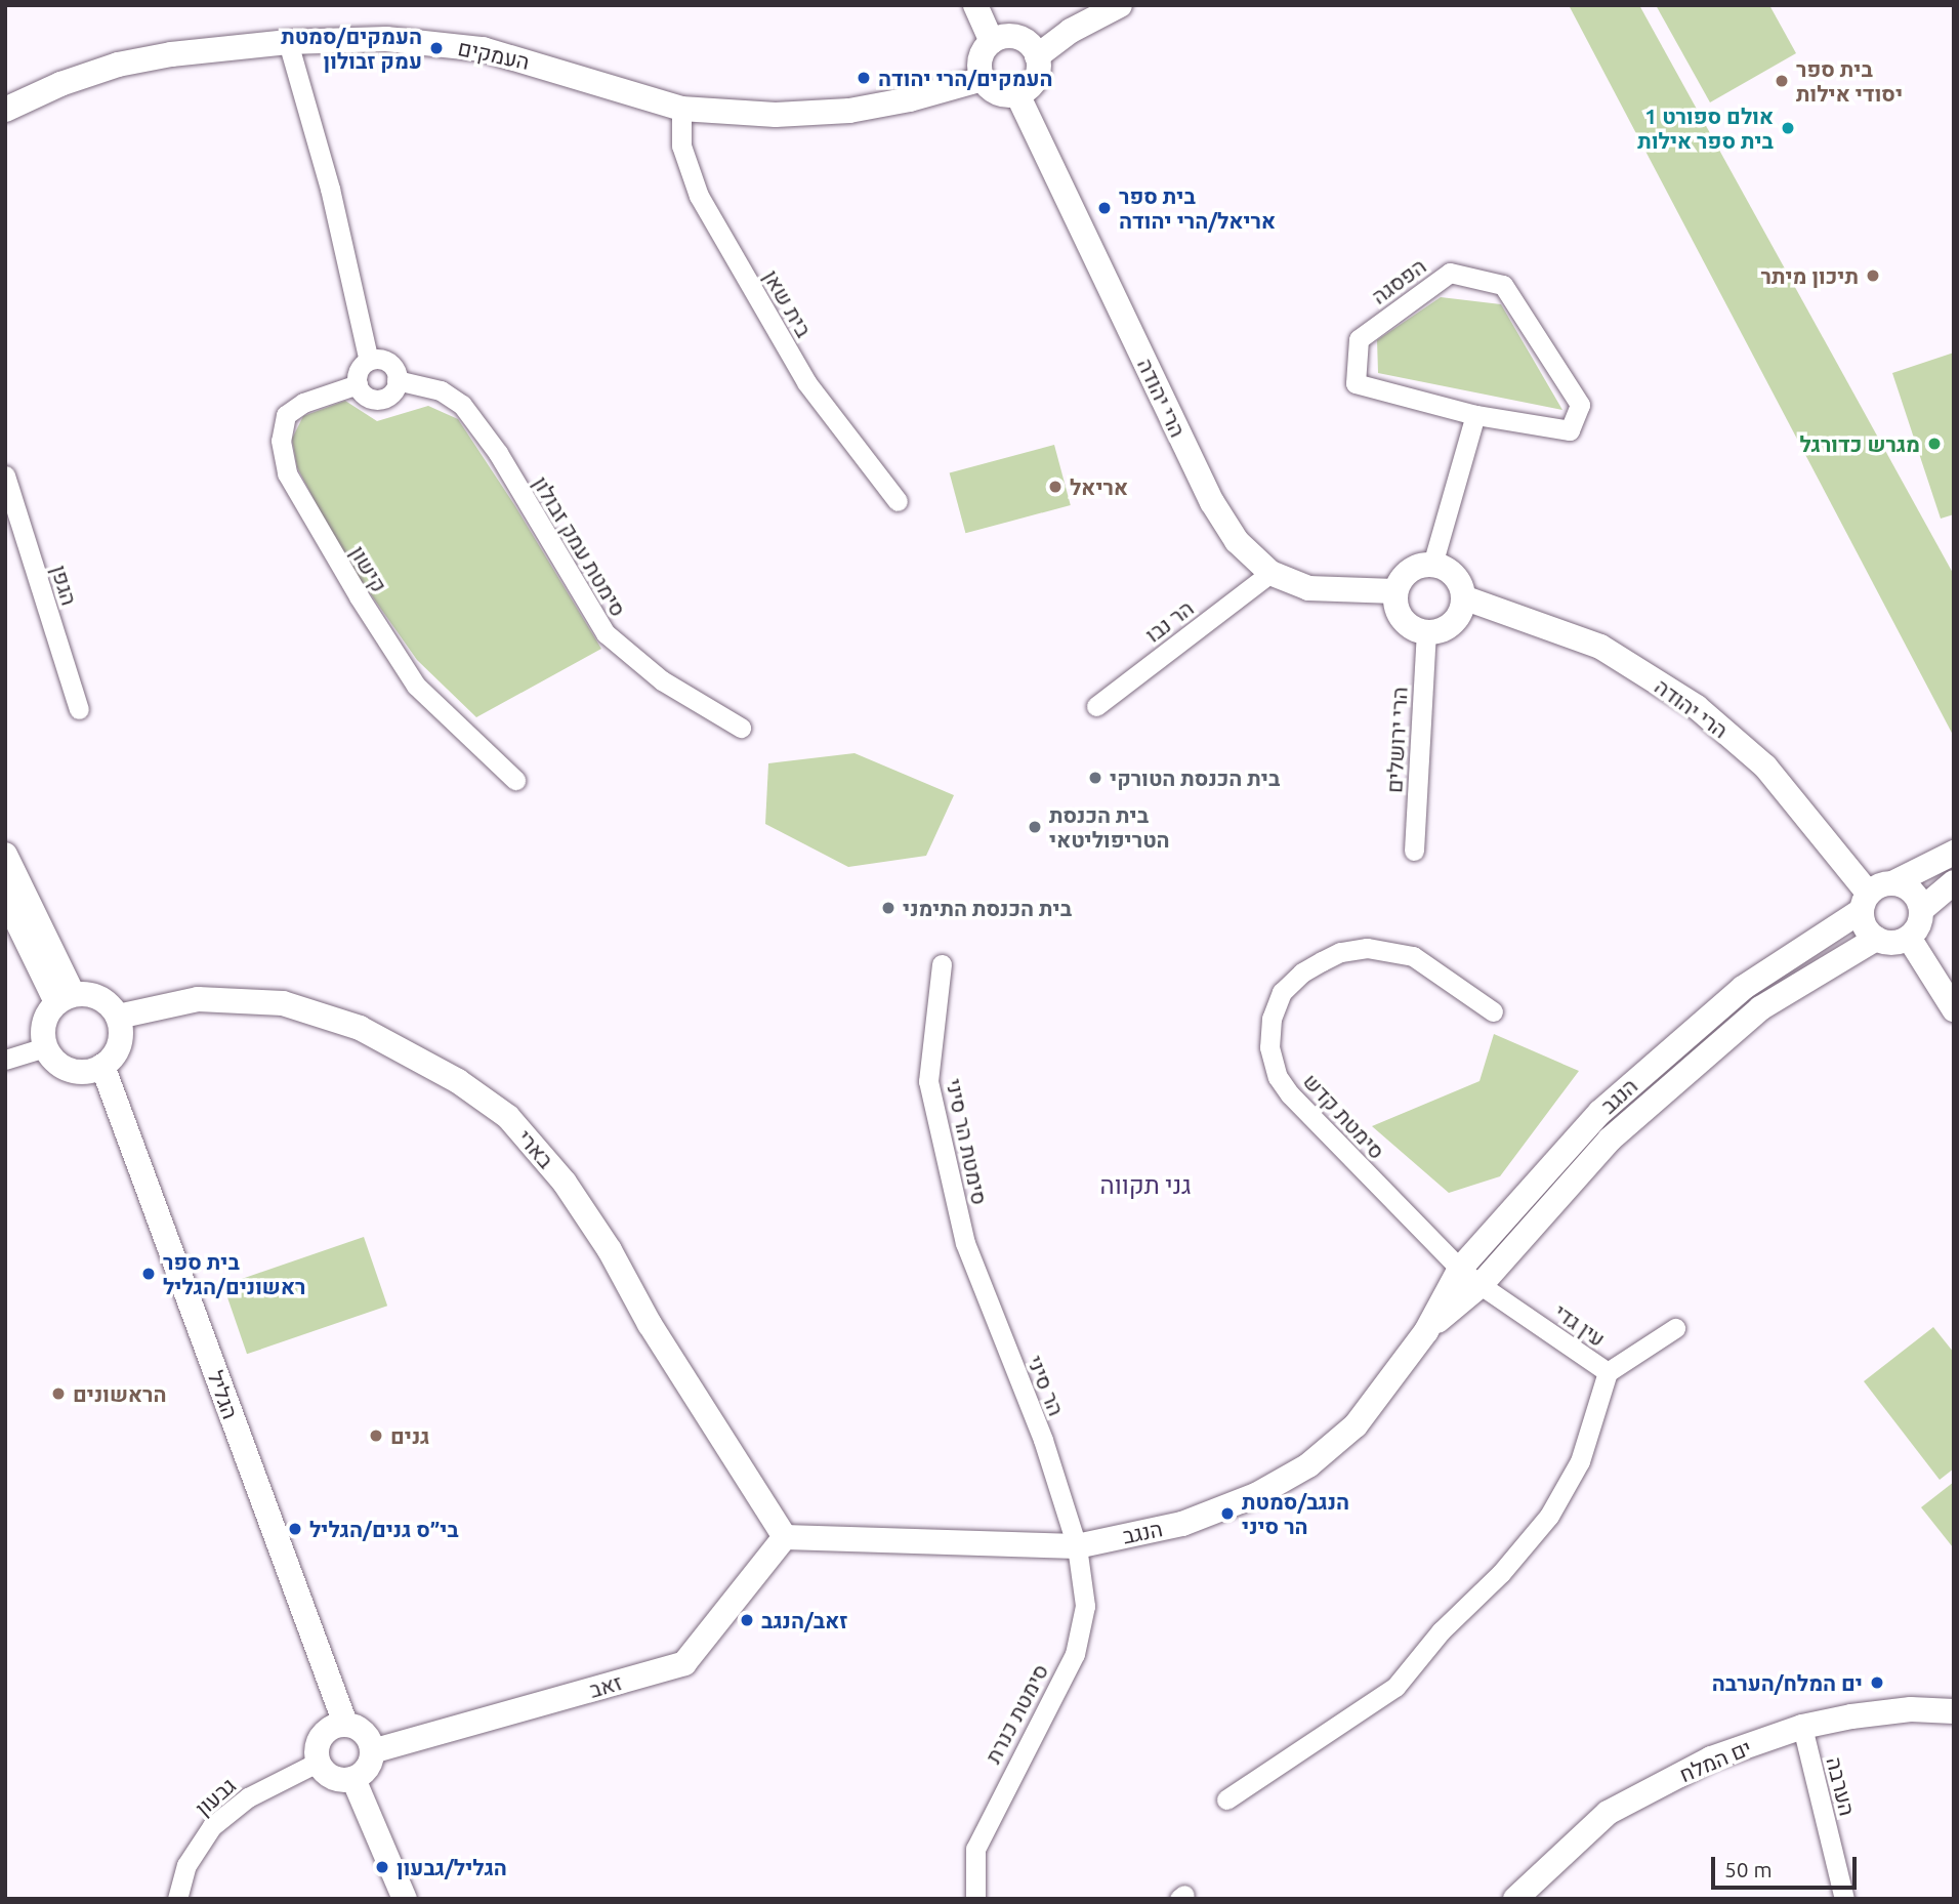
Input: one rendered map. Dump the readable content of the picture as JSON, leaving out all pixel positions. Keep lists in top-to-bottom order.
{
  "streets": {
    "street": [
      "העמקים",
      "הפסגה",
      "בית שאן",
      "הרי יהודה",
      "סימטת עמק זבולון",
      "קישון",
      "הגפן",
      "הר נבו",
      "הרי ירושלים",
      "הנגב",
      "סימטת קדש",
      "סימטת הר סיני",
      "בארי",
      "עין גדי",
      "הר סיני",
      "הגליל",
      "זאב",
      "סימטת כנרת",
      "ים המלח",
      "הערבה",
      "גבעון"
    ]
  },
  "crossings": [
    ["העמקים", "בית שאן"],
    ["העמקים", "הרי יהודה"],
    ["הרי יהודה", "הר נבו"],
    ["הרי יהודה", "הרי ירושלים"],
    ["הרי יהודה", "הנגב"],
    ["סימטת עמק זבולון", "קישון"],
    ["הנגב", "סימטת קדש"],
    ["הנגב", "בארי"],
    ["הנגב", "עין גדי"],
    ["הנגב", "הר סיני"],
    ["הנגב", "זאב"],
    ["הנגב", "סימטת כנרת"],
    ["סימטת קדש", "עין גדי"],
    ["סימטת הר סיני", "הר סיני"],
    ["בארי", "הגליל"],
    ["בארי", "זאב"],
    ["הר סיני", "סימטת כנרת"],
    ["הגליל", "זאב"],
    ["הגליל", "גבעון"],
    ["זאב", "גבעון"],
    ["ים המלח", "הערבה"]
  ],
  "districts": ["גני תקווה"],
  "places": [
    "העמקים/סמטת עמק זבולון",
    "העמקים/הרי יהודה",
    "בית ספר יסודי אילות",
    "אולם ספורט 1 בית ספר אילות",
    "בית ספר אריאל/הרי יהודה",
    "תיכון מיתר",
    "מגרש כדורגל",
    "אריאל",
    "בית הכנסת הטורקי",
    "בית הכנסת הטריפוליטאי",
    "בית הכנסת התימני",
    "בית ספר ראשונים/הגליל",
    "הראשונים",
    "גנים",
    "הנגב/סמטת הר סיני",
    "בי״ס גנים/הגליל",
    "זאב/הנגב",
    "ים המלח/הערבה",
    "הגליל/גבעון"
  ],
  "scale_bar": "50 m"
}
